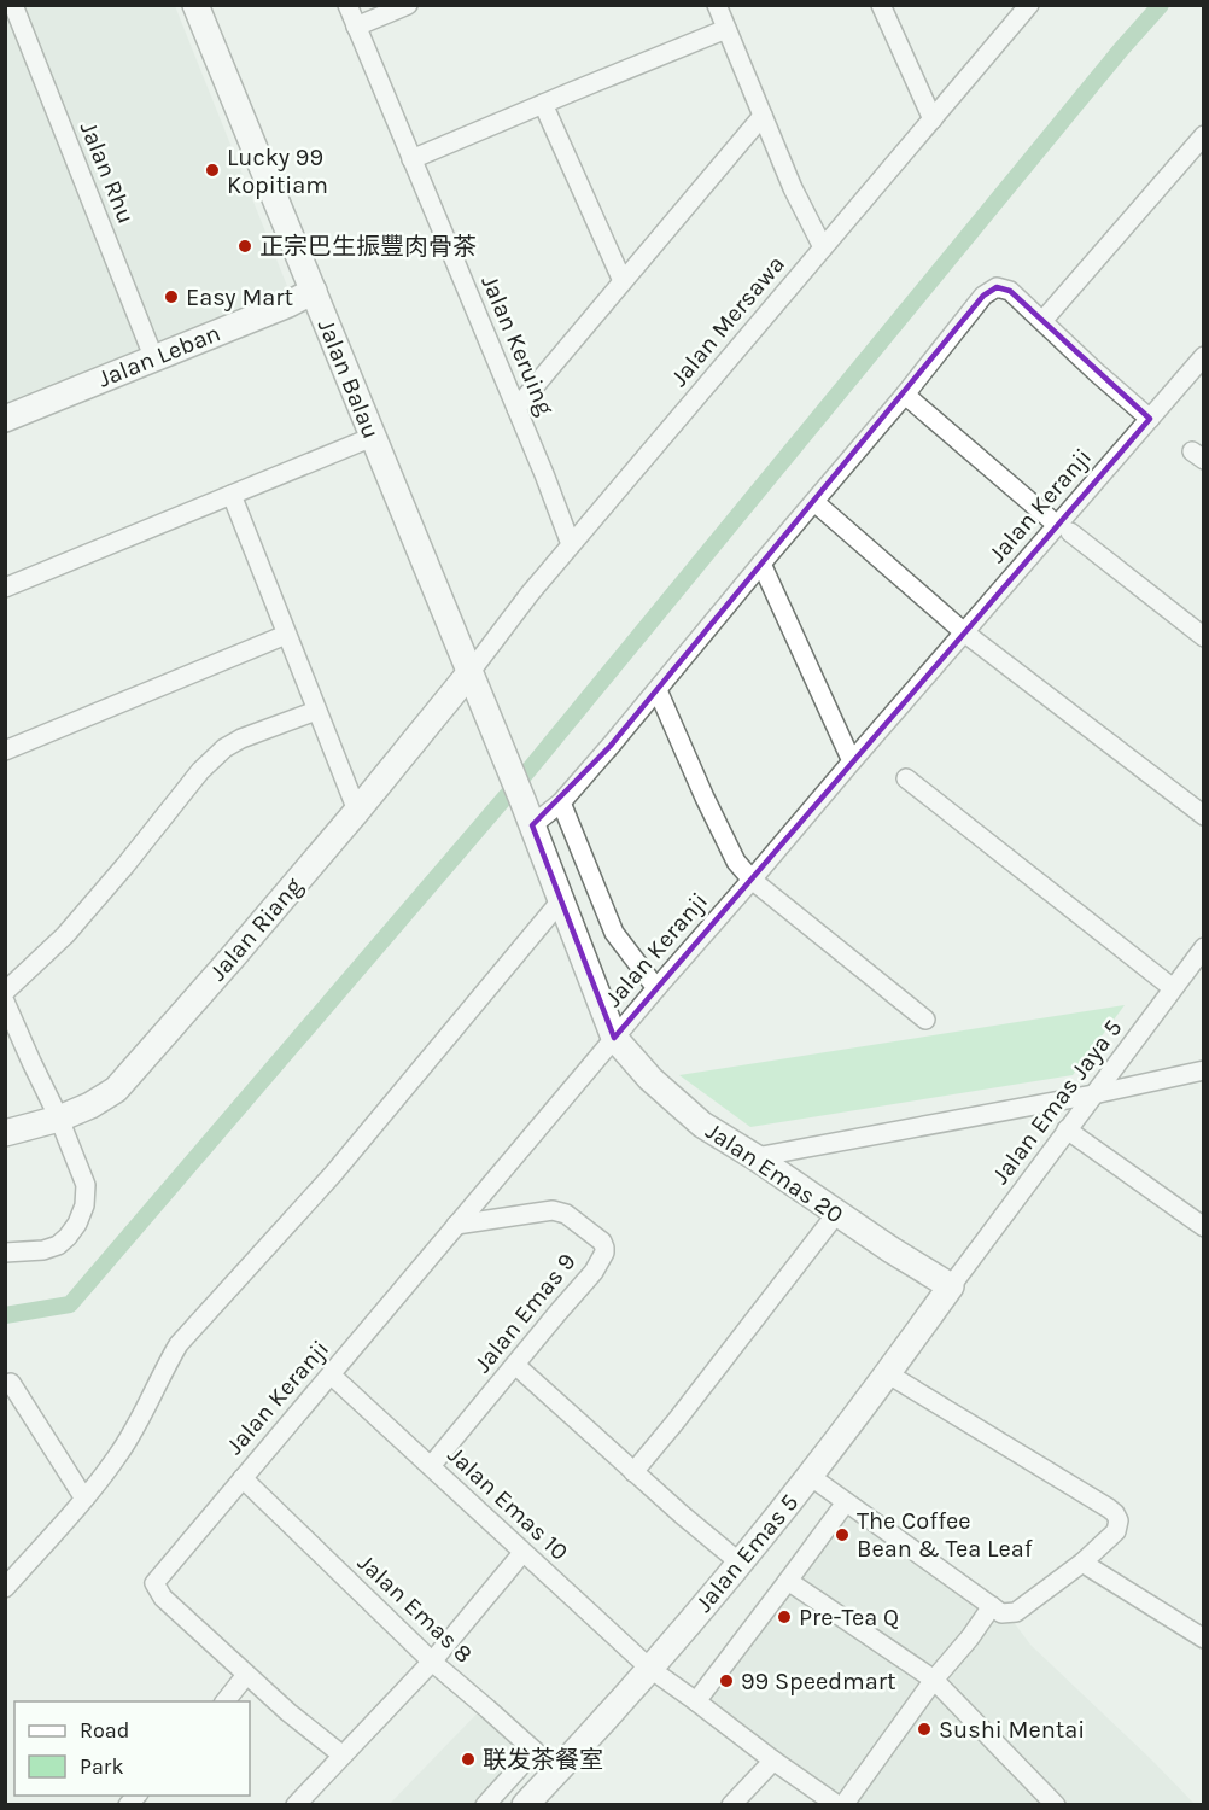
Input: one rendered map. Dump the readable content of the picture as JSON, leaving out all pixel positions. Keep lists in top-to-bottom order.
{
  "streets": {
    "street": [
      "Jalan Rhu",
      "Jalan Mersawa",
      "Jalan Keruing",
      "Jalan Leban",
      "Jalan Balau",
      "Jalan Keranji",
      "Jalan Riang",
      "Jalan Emas Jaya 5",
      "Jalan Emas 20",
      "Jalan Emas 9",
      "Jalan Emas 10",
      "Jalan Emas 5",
      "Jalan Emas 8"
    ]
  },
  "crossings": [
    ["Jalan Rhu", "Jalan Leban"],
    ["Jalan Mersawa", "Jalan Keruing"],
    ["Jalan Mersawa", "Jalan Balau"],
    ["Jalan Mersawa", "Jalan Riang"],
    ["Jalan Leban", "Jalan Balau"],
    ["Jalan Balau", "Jalan Keranji"],
    ["Jalan Balau", "Jalan Riang"],
    ["Jalan Balau", "Jalan Emas 20"],
    ["Jalan Keranji", "Jalan Emas 20"],
    ["Jalan Keranji", "Jalan Emas 9"],
    ["Jalan Keranji", "Jalan Emas 10"],
    ["Jalan Keranji", "Jalan Emas 8"],
    ["Jalan Emas Jaya 5", "Jalan Emas 20"],
    ["Jalan Emas Jaya 5", "Jalan Emas 5"],
    ["Jalan Emas 20", "Jalan Emas 5"],
    ["Jalan Emas 9", "Jalan Emas 10"],
    ["Jalan Emas 10", "Jalan Emas 5"],
    ["Jalan Emas 5", "Jalan Emas 8"]
  ],
  "places": [
    "Lucky 99 Kopitiam",
    "正宗巴生振豐肉骨茶",
    "Easy Mart",
    "The Coffee Bean & Tea Leaf",
    "Pre-Tea Q",
    "99 Speedmart",
    "Sushi Mentai",
    "联发茶餐室"
  ],
  "legend": ["Road", "Park"]
}
